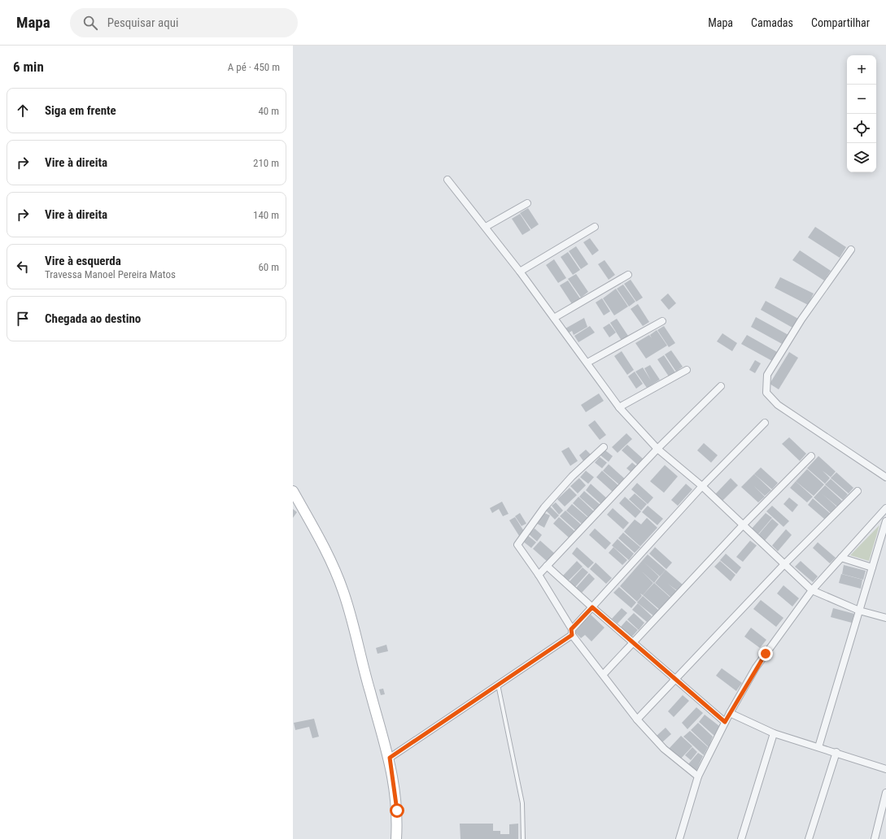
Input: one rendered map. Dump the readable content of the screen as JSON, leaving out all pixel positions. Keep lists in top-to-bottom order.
{
  "page": {
    "header": "Mapa",
    "search": "Pesquisar aqui",
    "nav": ["Mapa", "Camadas", "Compartilhar"],
    "heading": ["6 min", "A pé · 450 m"],
    "map_buttons": ["+", "−"],
    "list": [
      ["Siga em frente", "40 m"],
      ["Vire à direita", "210 m"],
      ["Vire à direita", "140 m"],
      ["Vire à esquerda", "Travessa Manoel Pereira Matos", "60 m"],
      "Chegada ao destino"
    ]
  }
}
